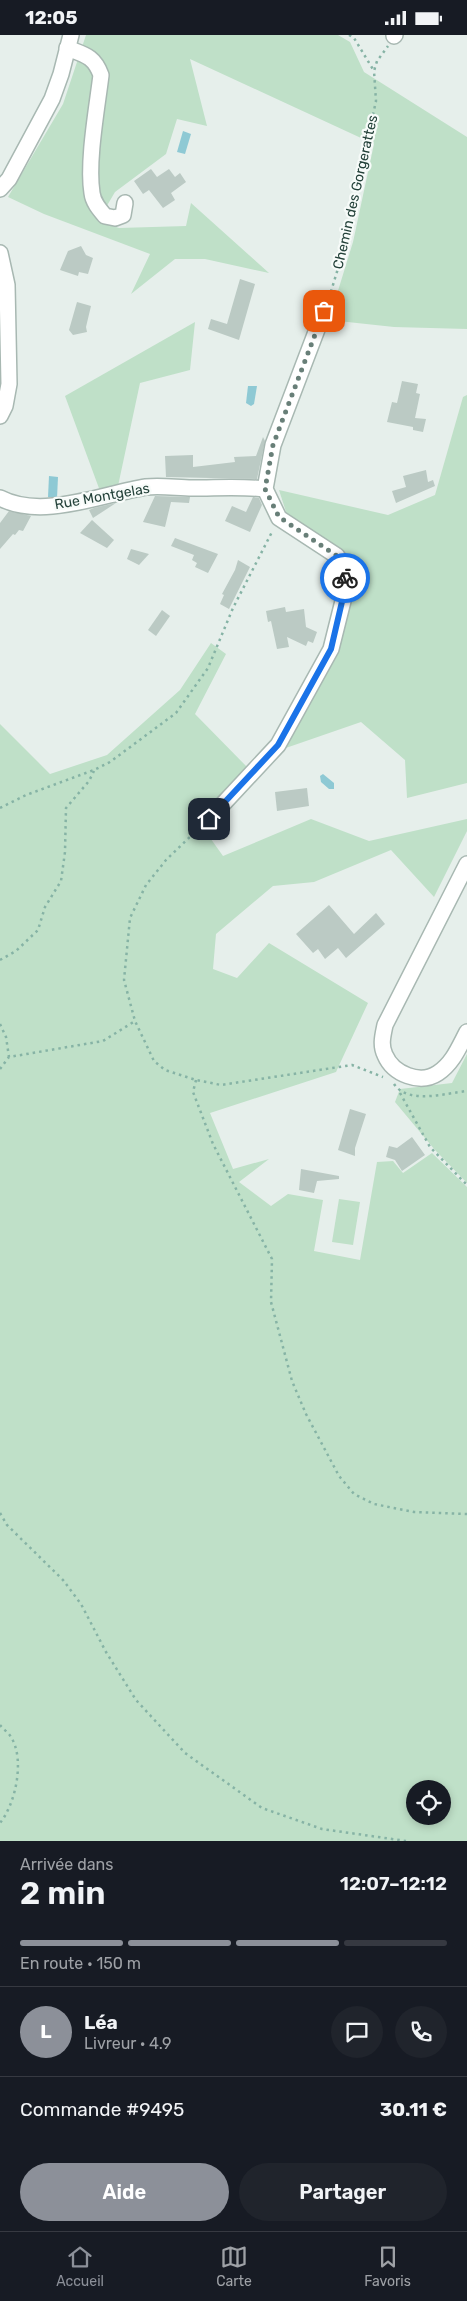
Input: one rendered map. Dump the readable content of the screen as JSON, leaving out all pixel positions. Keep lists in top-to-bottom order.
{
  "streets": {
    "street": ["Rue Montgelas"],
    "path": ["Chemin des Gorgerattes"]
  },
  "page": {
    "status": "12:05",
    "heading": ["2 min", "Arrivée dans", "12:07–12:12"],
    "panel": [
      "Léa",
      "Livreur · 4.9",
      "Commande #9495",
      "30.11 €"
    ],
    "bar": "En route · 150 m",
    "round": "L",
    "buttons": ["Aide", "Partager"],
    "tabs": ["Accueil", "Carte", "Favoris"]
  }
}
